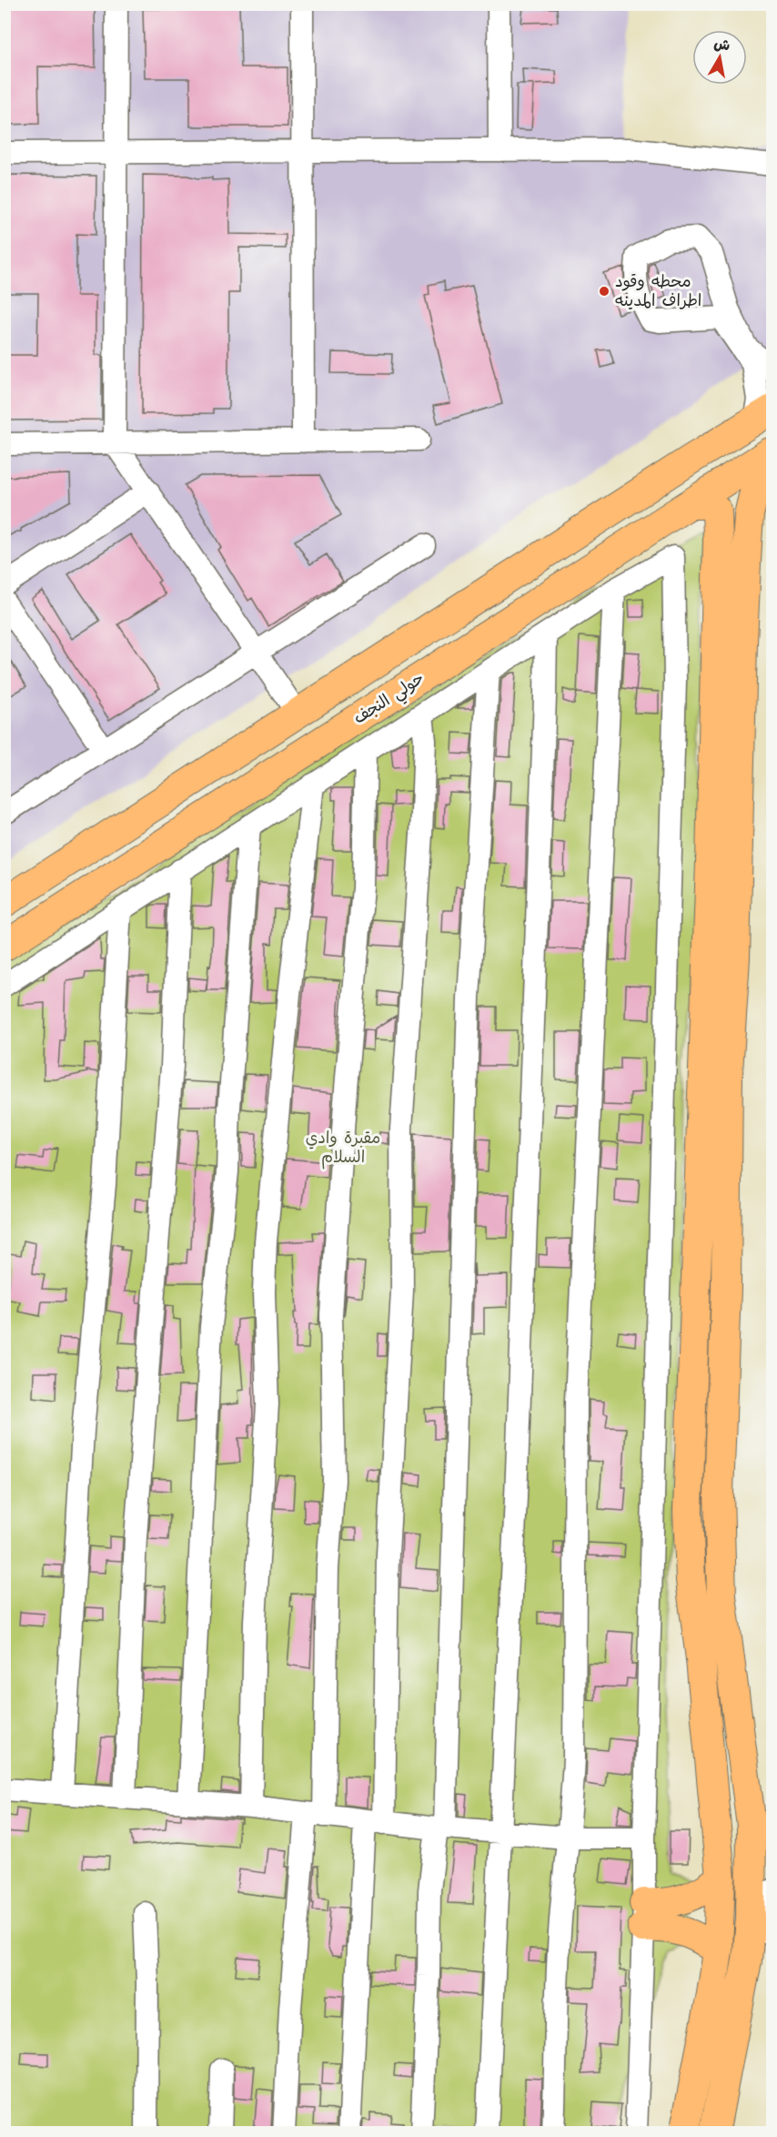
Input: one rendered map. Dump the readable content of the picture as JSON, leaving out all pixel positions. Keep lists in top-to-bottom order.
{
  "streets": {
    "main road": ["حولي النجف"]
  },
  "parks": ["مقبرة وادي السلام"],
  "places": ["محطه وقود اطراف المدينه"],
  "north": "top"
}
